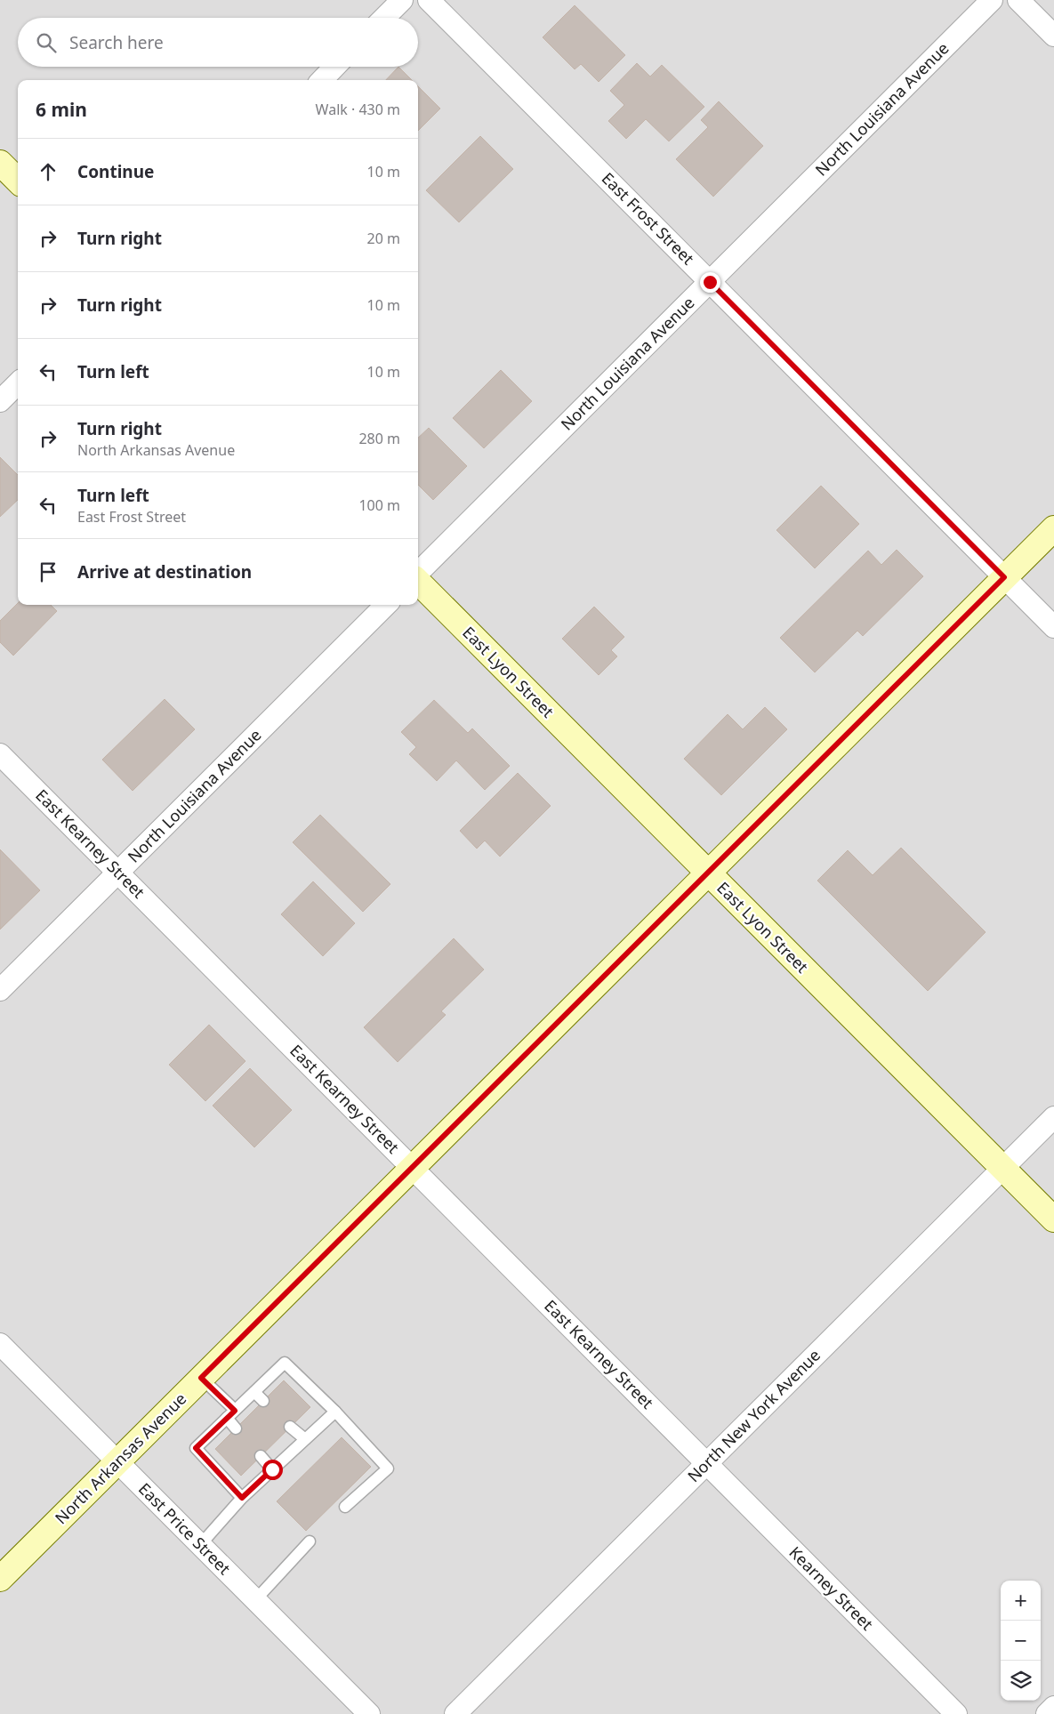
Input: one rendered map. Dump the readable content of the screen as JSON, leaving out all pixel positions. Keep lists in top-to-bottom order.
{
  "streets": {
    "main road": ["East Lyon Street", "North Arkansas Avenue"],
    "street": [
      "North Louisiana Avenue",
      "East Frost Street",
      "East Kearney Street",
      "North New York Avenue",
      "East Price Street",
      "Kearney Street"
    ]
  },
  "crossings": [
    ["North Louisiana Avenue", "East Frost Street"],
    ["North Louisiana Avenue", "East Kearney Street"],
    ["East Frost Street", "North Arkansas Avenue"],
    ["East Lyon Street", "North New York Avenue"],
    ["East Lyon Street", "North Arkansas Avenue"],
    ["East Kearney Street", "North New York Avenue"],
    ["East Kearney Street", "North Arkansas Avenue"],
    ["East Kearney Street", "Kearney Street"],
    ["North New York Avenue", "Kearney Street"],
    ["North Arkansas Avenue", "East Price Street"]
  ],
  "page": {
    "search": "Search here",
    "heading": ["6 min", "Walk · 430 m"],
    "list": [
      ["Continue", "10 m"],
      ["Turn right", "20 m"],
      ["Turn right", "10 m"],
      ["Turn left", "10 m"],
      ["Turn right", "North Arkansas Avenue", "280 m"],
      ["Turn left", "East Frost Street", "100 m"],
      "Arrive at destination"
    ],
    "map_buttons": ["+", "−"]
  }
}
